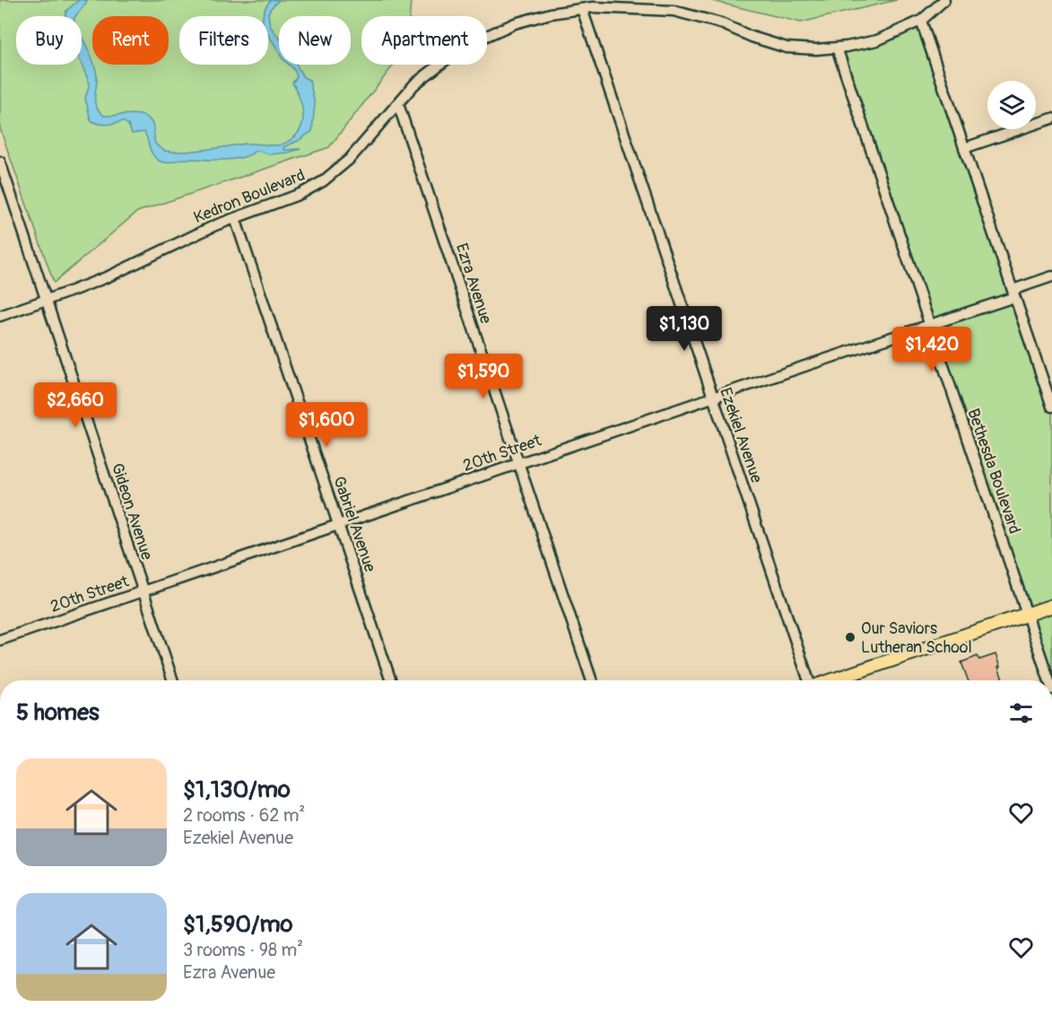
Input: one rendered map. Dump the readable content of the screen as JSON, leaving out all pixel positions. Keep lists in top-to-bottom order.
{
  "streets": {
    "street": [
      "Kedron Boulevard",
      "Ezra Avenue",
      "Ezekiel Avenue",
      "20th Street",
      "Bethesda Boulevard",
      "Gideon Avenue",
      "Gabriel Avenue"
    ]
  },
  "crossings": [
    ["Kedron Boulevard", "Ezra Avenue"],
    ["Kedron Boulevard", "Ezekiel Avenue"],
    ["Kedron Boulevard", "Bethesda Boulevard"],
    ["Kedron Boulevard", "Gideon Avenue"],
    ["Kedron Boulevard", "Gabriel Avenue"],
    ["Ezra Avenue", "20th Street"],
    ["Ezekiel Avenue", "20th Street"],
    ["20th Street", "Bethesda Boulevard"],
    ["20th Street", "Gideon Avenue"],
    ["20th Street", "Gabriel Avenue"]
  ],
  "places": ["Our Saviors Lutheran School"],
  "page": {
    "chip": [
      "Buy",
      "Rent",
      "Filters",
      "New",
      "Apartment"
    ],
    "price": [
      "$1,130",
      "$1,420",
      "$1,590",
      "$2,660",
      "$1,600"
    ],
    "heading": "5 homes",
    "list": [
      {
        "name": "$1,130/mo",
        "note": "2 rooms · 62 m² · Ezekiel Avenue"
      },
      {
        "name": "$1,590/mo",
        "note": "3 rooms · 98 m² · Ezra Avenue"
      }
    ]
  }
}
